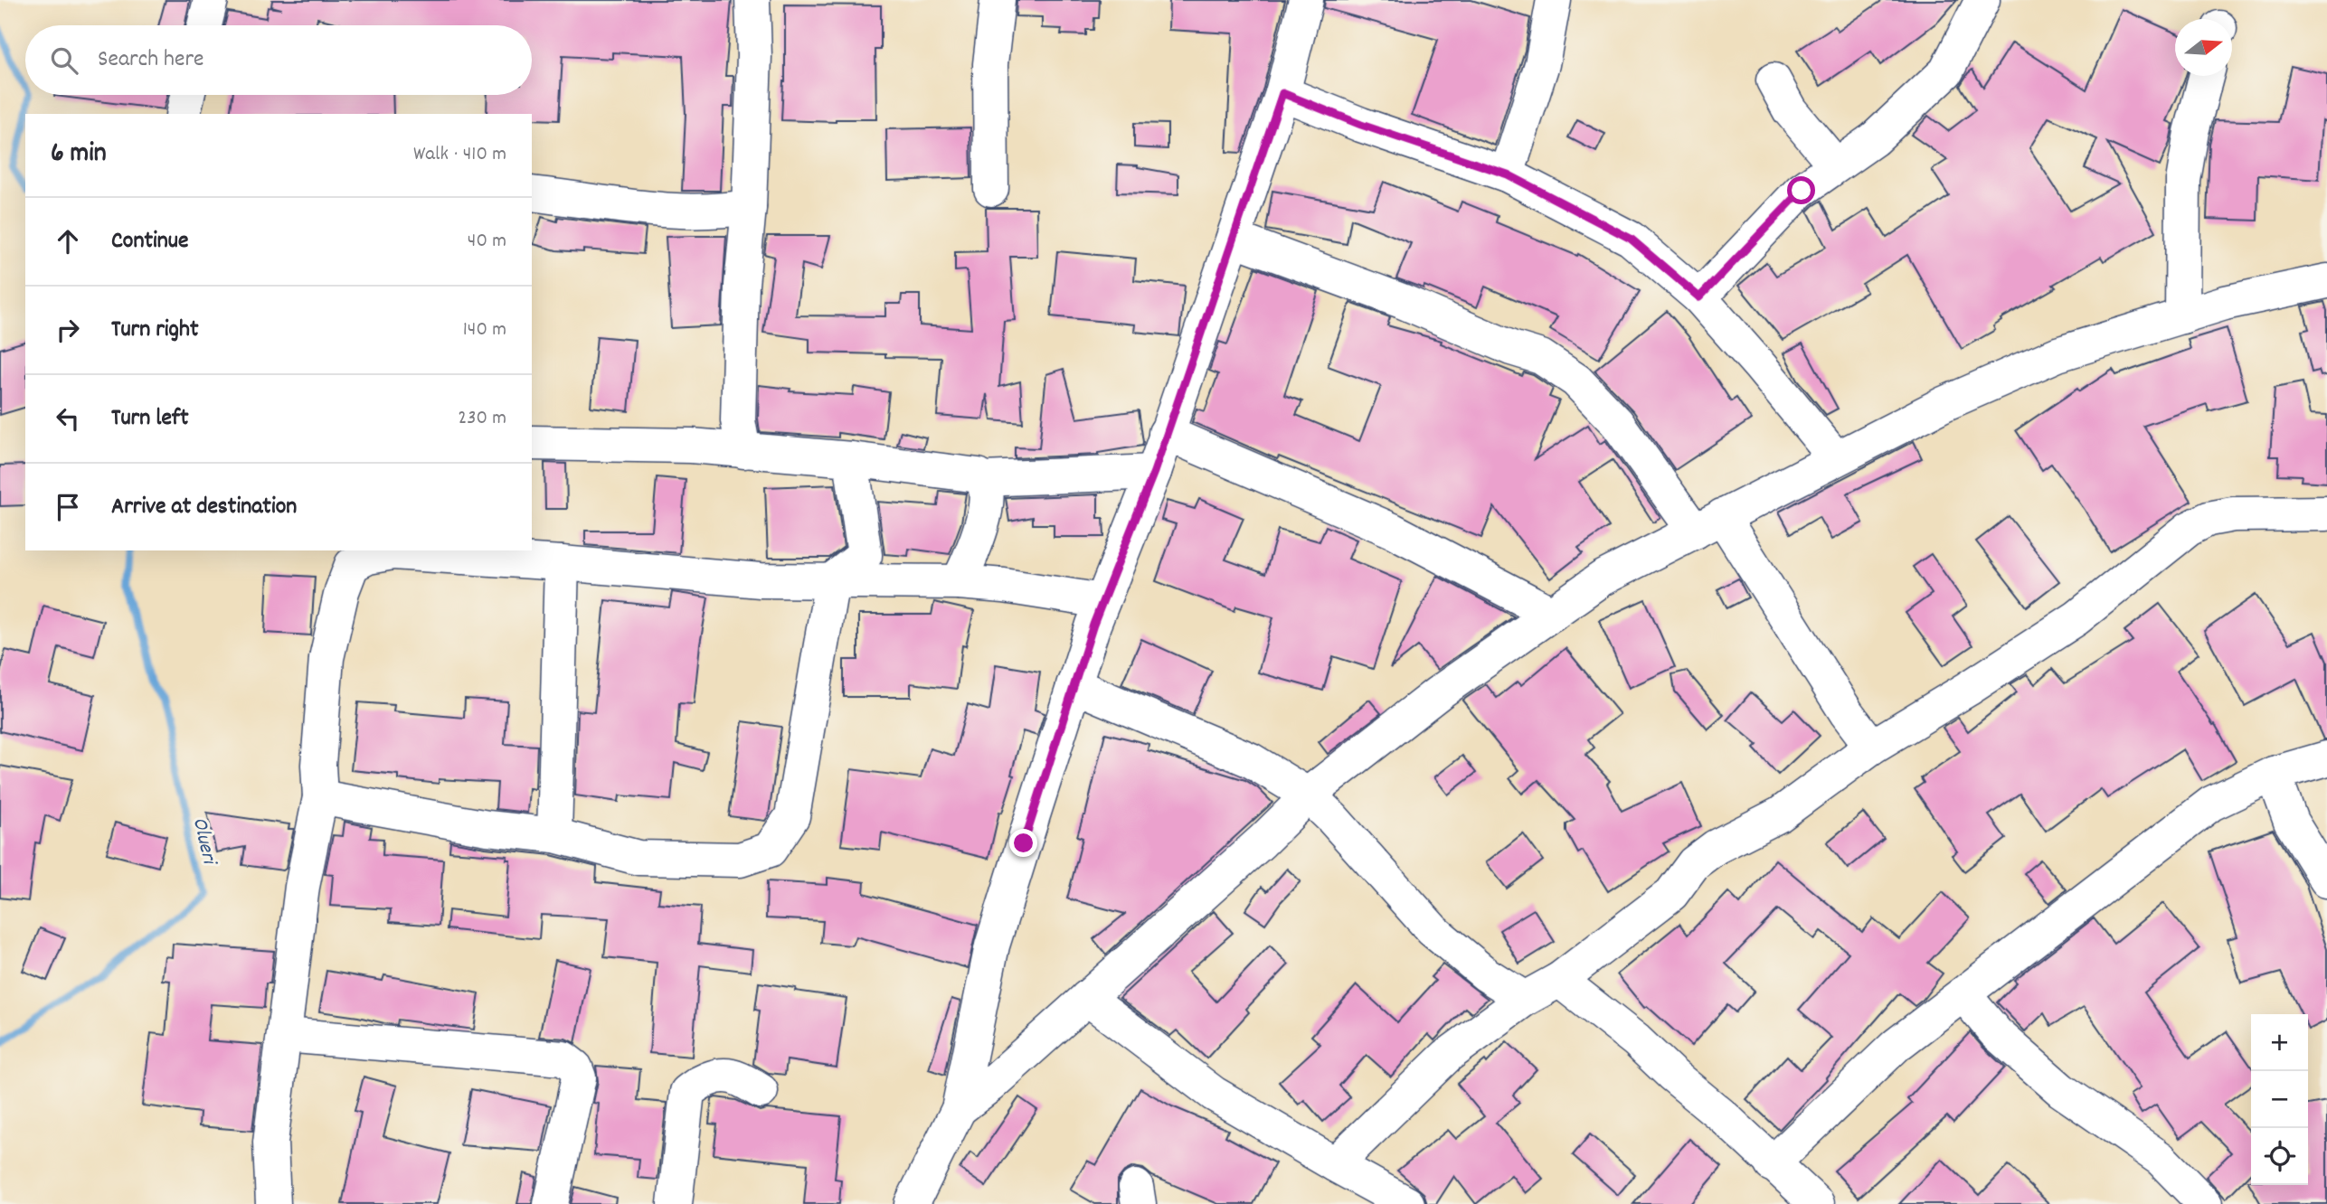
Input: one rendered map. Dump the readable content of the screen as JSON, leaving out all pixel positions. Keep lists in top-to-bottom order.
{
  "water": ["Olueri"],
  "north": "right",
  "page": {
    "search": "Search here",
    "heading": ["6 min", "Walk · 410 m"],
    "list": [
      ["Continue", "40 m"],
      ["Turn right", "140 m"],
      ["Turn left", "230 m"],
      "Arrive at destination"
    ],
    "map_buttons": ["+", "−"]
  }
}
